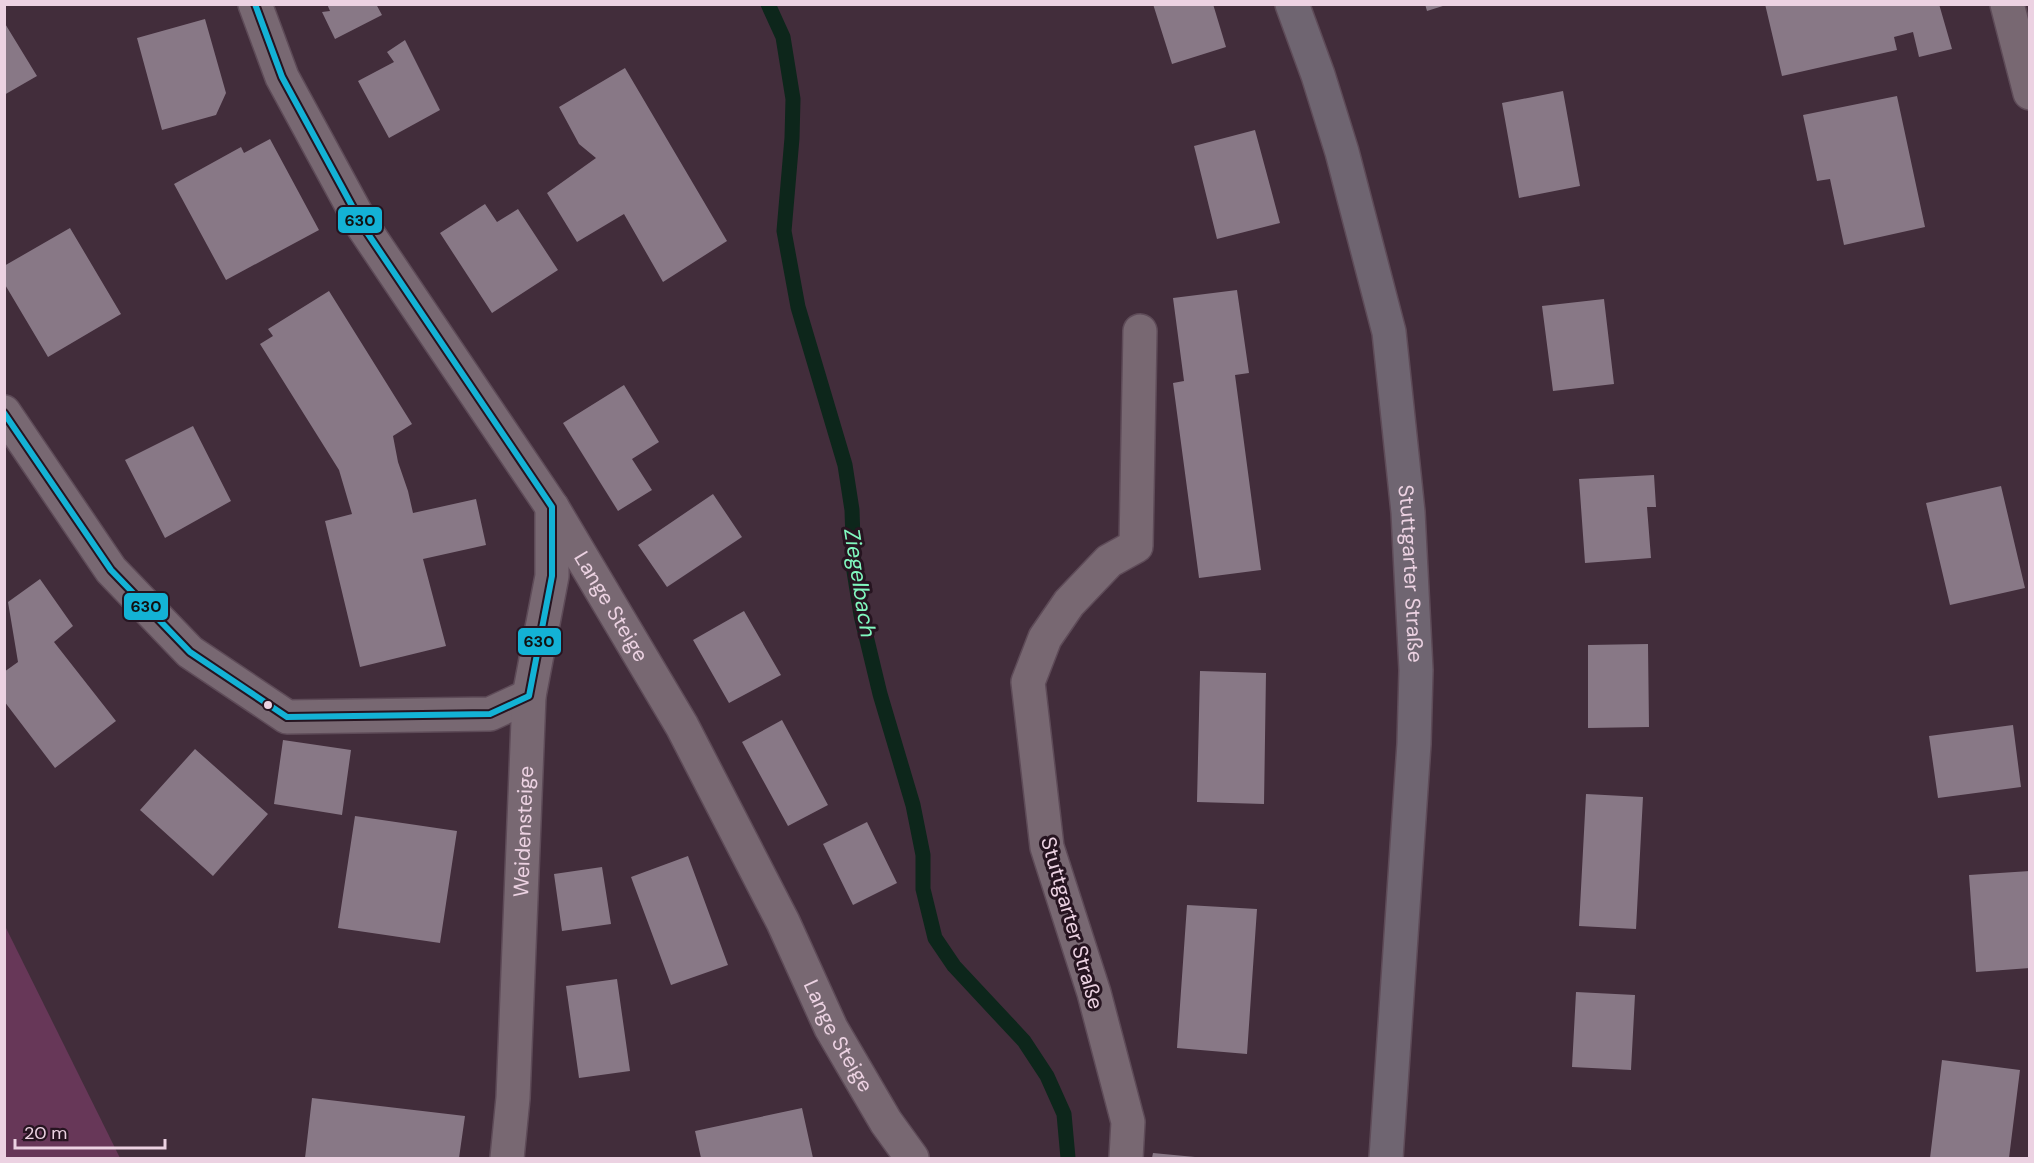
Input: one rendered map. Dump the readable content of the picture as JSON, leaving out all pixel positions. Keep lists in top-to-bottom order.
{
  "streets": {
    "main road": ["Stuttgarter Straße"],
    "street": ["Lange Steige", "Weidensteige"]
  },
  "crossings": [
    ["Lange Steige", "Weidensteige"]
  ],
  "water": ["Ziegelbach"],
  "lines": ["transit line 630"],
  "scale_bar": "20 m"
}
